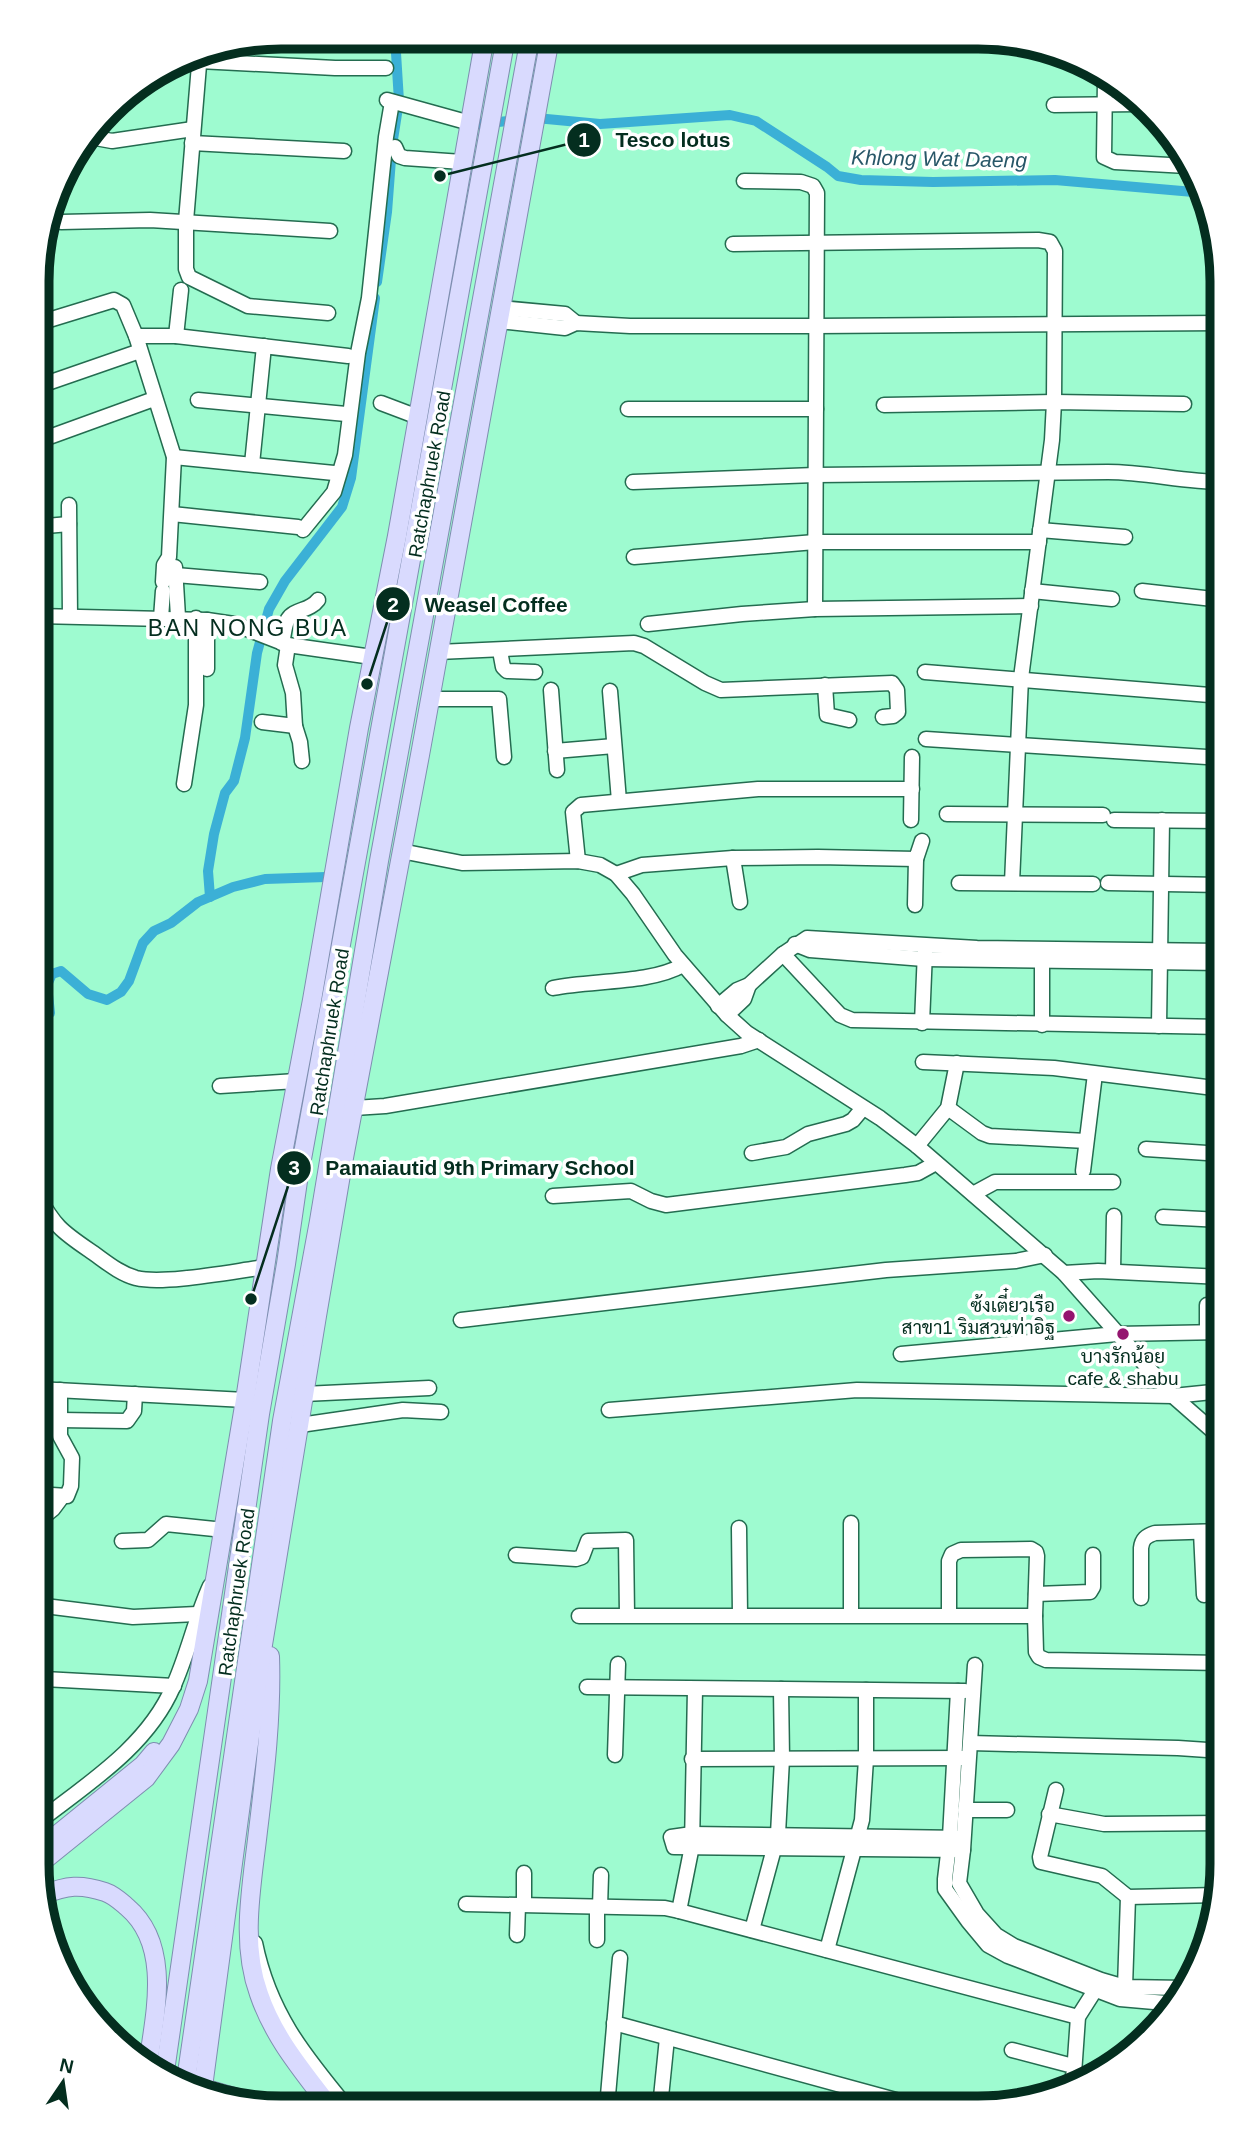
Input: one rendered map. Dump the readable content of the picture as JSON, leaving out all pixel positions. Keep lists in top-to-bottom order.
{
  "streets": {
    "main road": ["Ratchaphruek Road"]
  },
  "districts": ["BAN NONG BUA"],
  "water": ["Khlong Wat Daeng"],
  "places": [
    "Tesco lotus",
    "Weasel Coffee",
    "Pamaiautid 9th Primary School",
    "ซ้งเตี๋ยวเรือ สาขา1 ริมสวนท่าอิฐ",
    "บางรักน้อย cafe & shabu"
  ],
  "north": "top"
}
